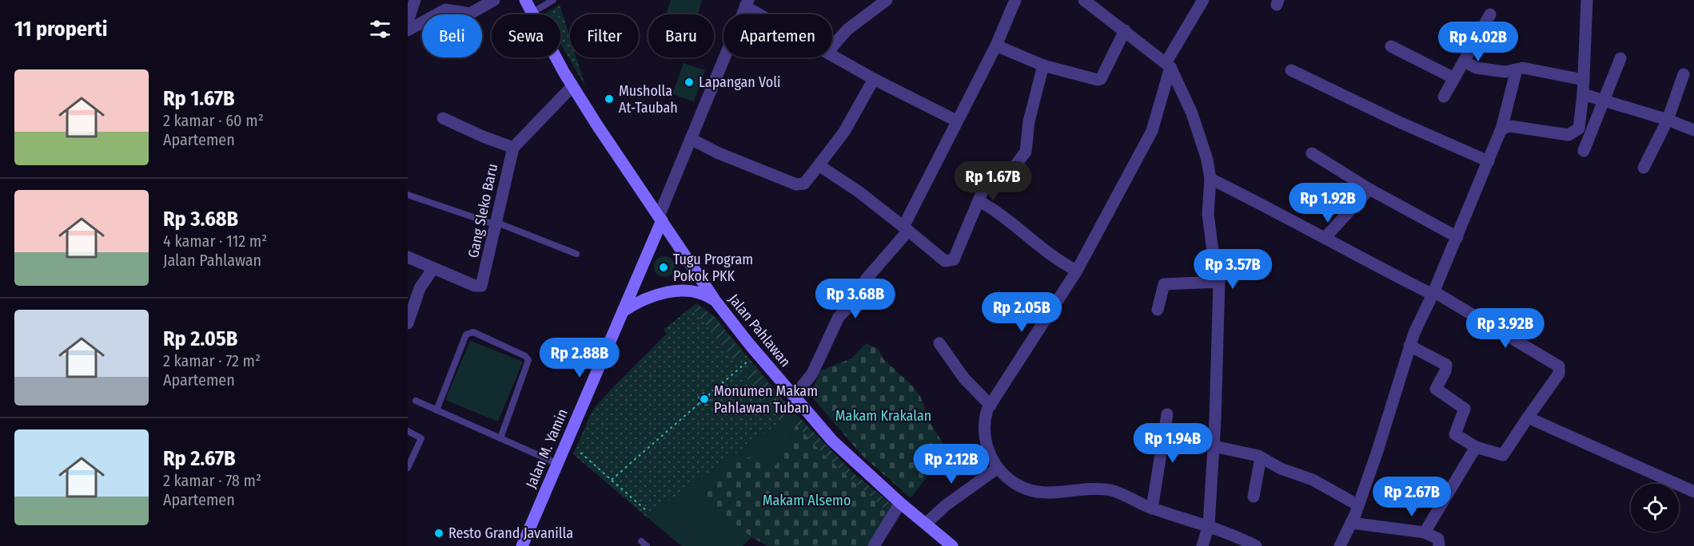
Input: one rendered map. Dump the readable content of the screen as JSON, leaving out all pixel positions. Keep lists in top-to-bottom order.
{
  "streets": {
    "main road": ["Jalan Pahlawan", "Jalan M. Yamin"],
    "street": ["Gang Sleko Baru"]
  },
  "crossings": [
    ["Jalan Pahlawan", "Jalan M. Yamin"]
  ],
  "parks": ["Makam Krakalan", "Makam Alsemo"],
  "places": [
    "Lapangan Voli",
    "Musholla At-Taubah",
    "Tugu Program Pokok PKK",
    "Monumen Makam Pahlawan Tuban",
    "Resto Grand Javanilla"
  ],
  "page": {
    "heading": "11 properti",
    "chip": [
      "Beli",
      "Sewa",
      "Filter",
      "Baru",
      "Apartemen"
    ],
    "price": [
      "Rp 4.02B",
      "Rp 1.67B",
      "Rp 1.92B",
      "Rp 3.57B",
      "Rp 3.68B",
      "Rp 2.05B",
      "Rp 3.92B",
      "Rp 2.88B",
      "Rp 1.94B",
      "Rp 2.12B",
      "Rp 2.67B"
    ],
    "list": [
      {
        "name": "Rp 1.67B",
        "note": "2 kamar · 60 m² · Apartemen"
      },
      {
        "name": "Rp 3.68B",
        "note": "4 kamar · 112 m² · Jalan Pahlawan"
      },
      {
        "name": "Rp 2.05B",
        "note": "2 kamar · 72 m² · Apartemen"
      },
      {
        "name": "Rp 2.67B",
        "note": "2 kamar · 78 m² · Apartemen"
      }
    ]
  }
}
